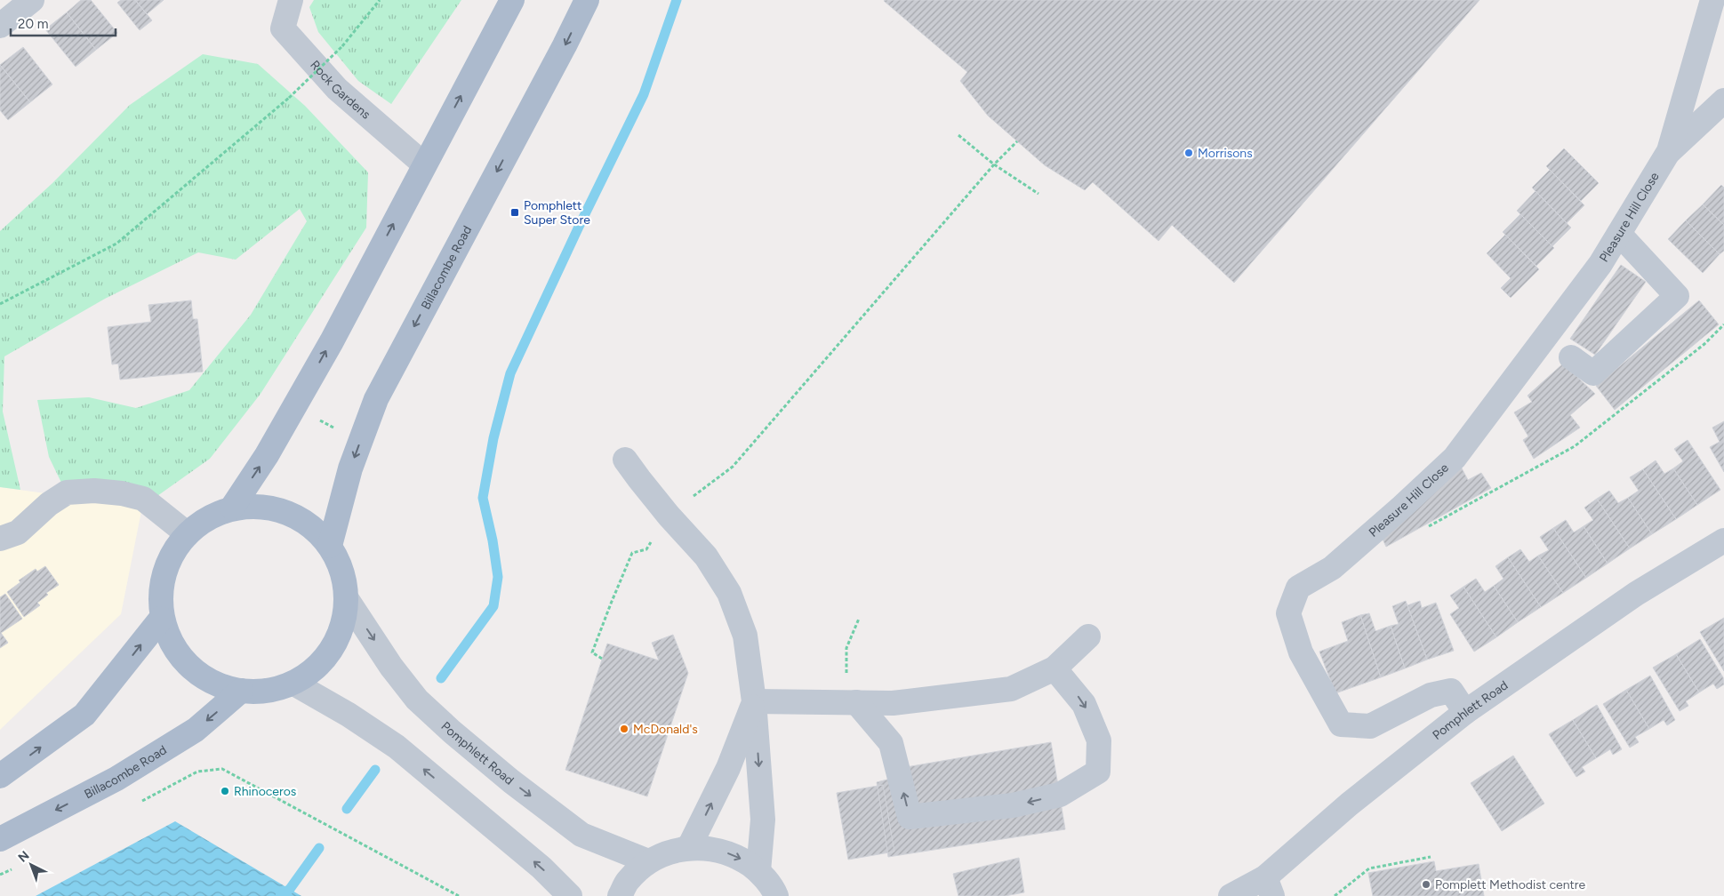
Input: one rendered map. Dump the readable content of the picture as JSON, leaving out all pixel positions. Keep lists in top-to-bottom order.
{
  "streets": {
    "main road": ["Billacombe Road"],
    "street": ["Rock Gardens", "Pleasure Hill Close", "Pomphlett Road"]
  },
  "crossings": [
    ["Pleasure Hill Close", "Pomphlett Road"]
  ],
  "places": {
    "other": [
      "Morrisons",
      "McDonald's",
      "Rhinoceros",
      "Pomplett Methodist centre"
    ],
    "transit": ["Pomphlett Super Store"]
  },
  "scale_bar": "20 m",
  "north": "top left"
}
